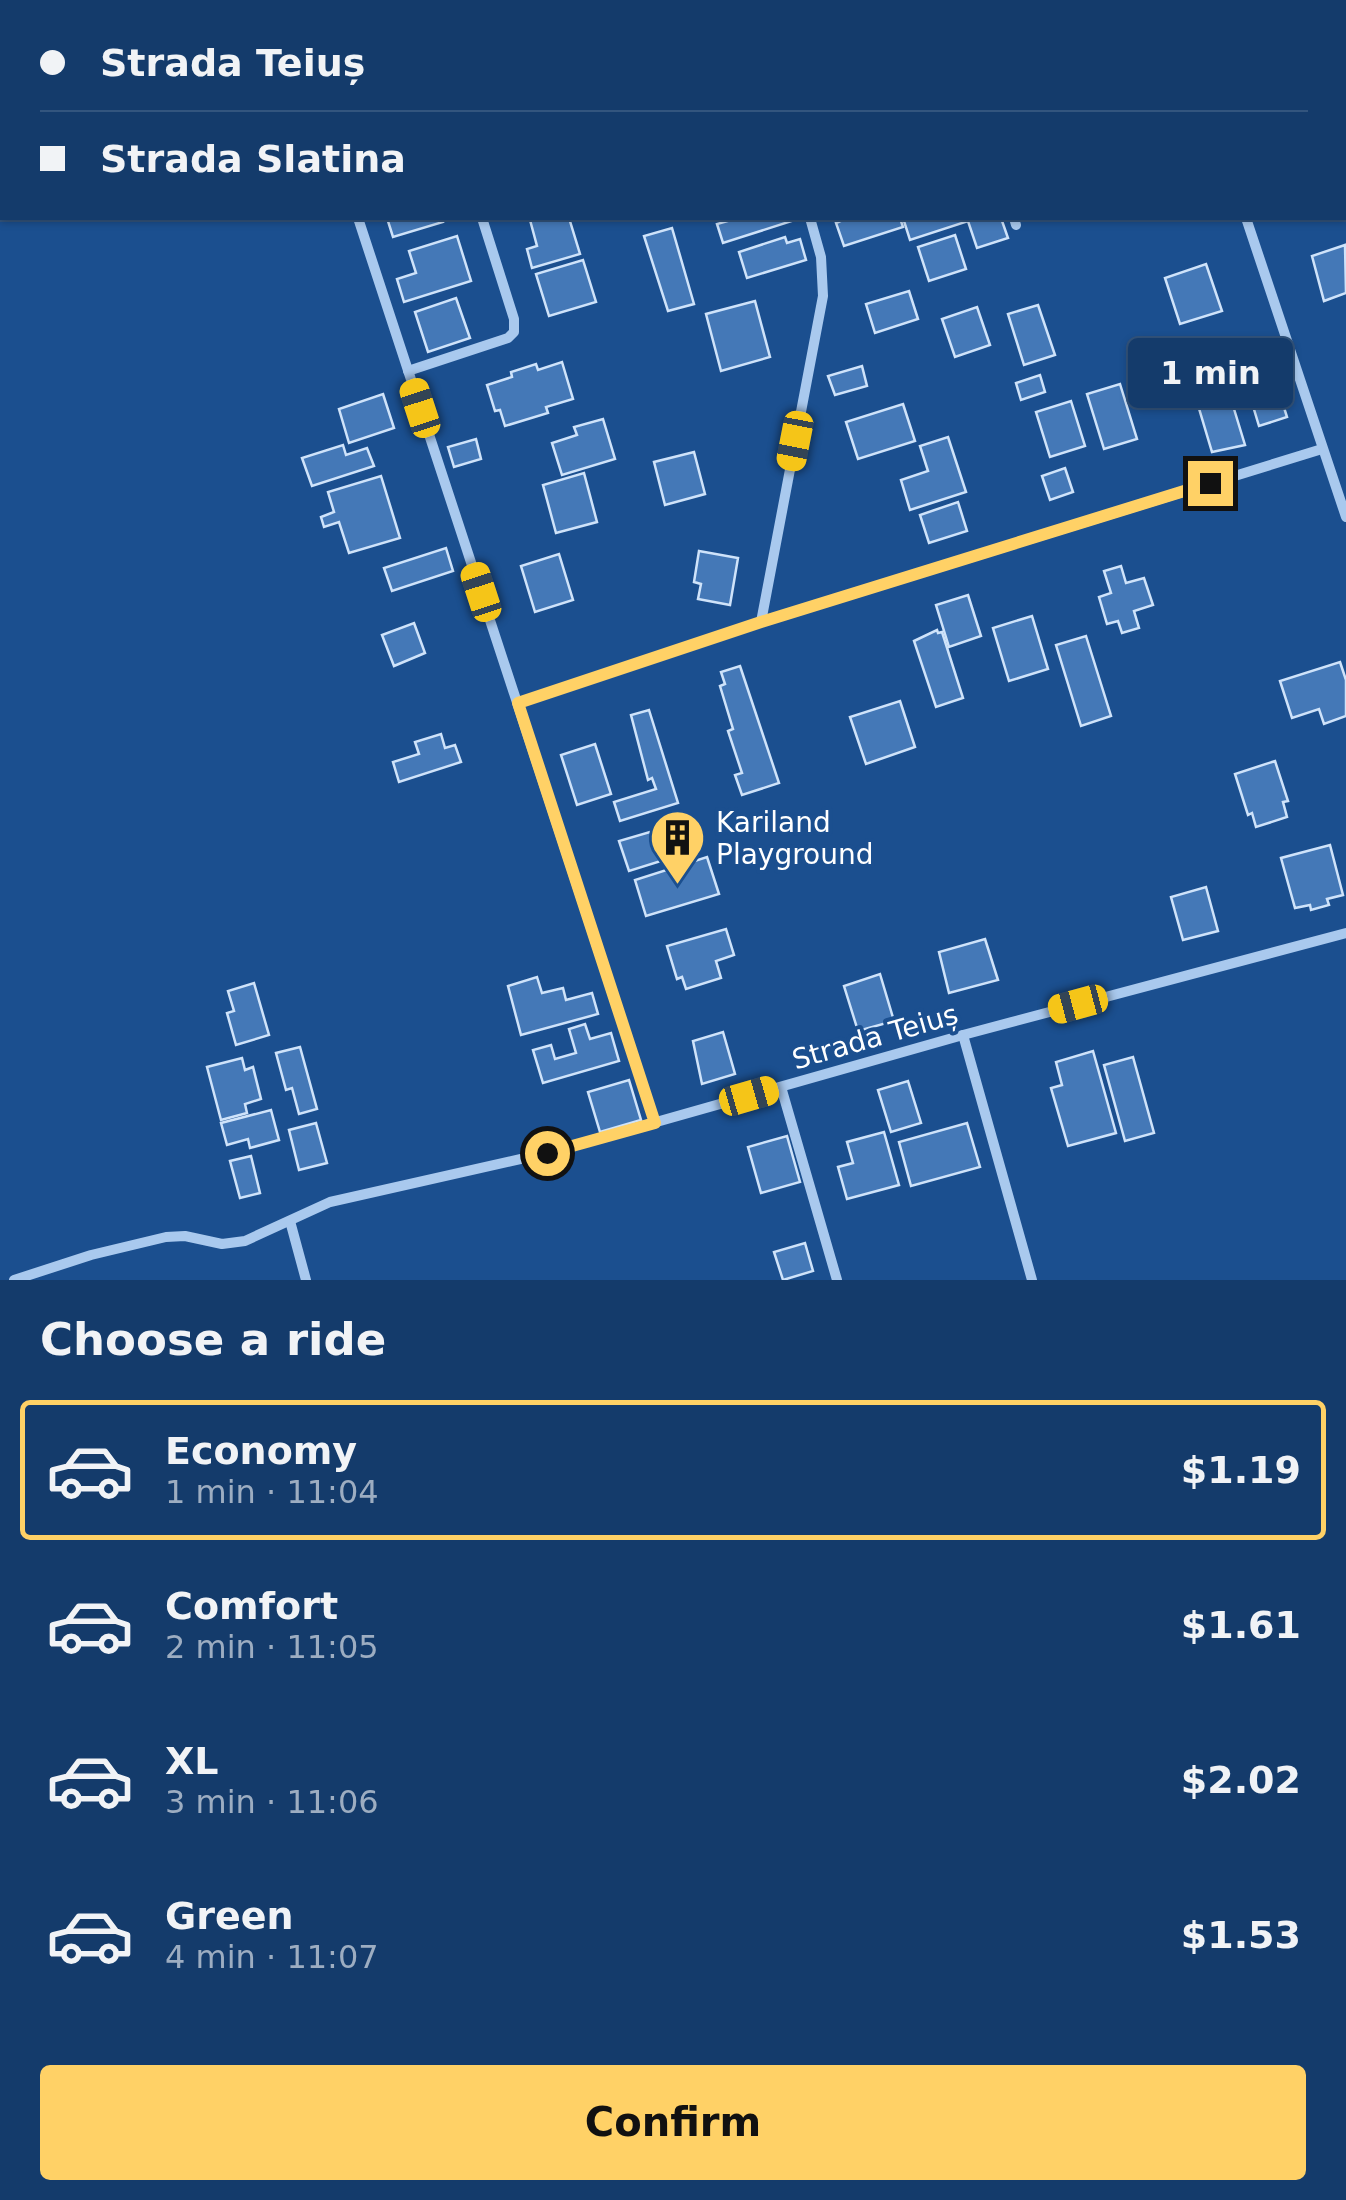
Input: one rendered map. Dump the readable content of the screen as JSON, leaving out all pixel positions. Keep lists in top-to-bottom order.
{
  "streets": {
    "street": ["Strada Teiuș"]
  },
  "places": {
    "building": ["Kariland Playground"]
  },
  "page": {
    "banner": ["Strada Teiuș", "Strada Slatina"],
    "bubble": "1 min",
    "heading": "Choose a ride",
    "list": [
      {
        "name": "Economy",
        "note": "1 min · 11:04",
        "value": "$1.19"
      },
      {
        "name": "Comfort",
        "note": "2 min · 11:05",
        "value": "$1.61"
      },
      {
        "name": "XL",
        "note": "3 min · 11:06",
        "value": "$2.02"
      },
      {
        "name": "Green",
        "note": "4 min · 11:07",
        "value": "$1.53"
      }
    ],
    "buttons": "Confirm"
  }
}
